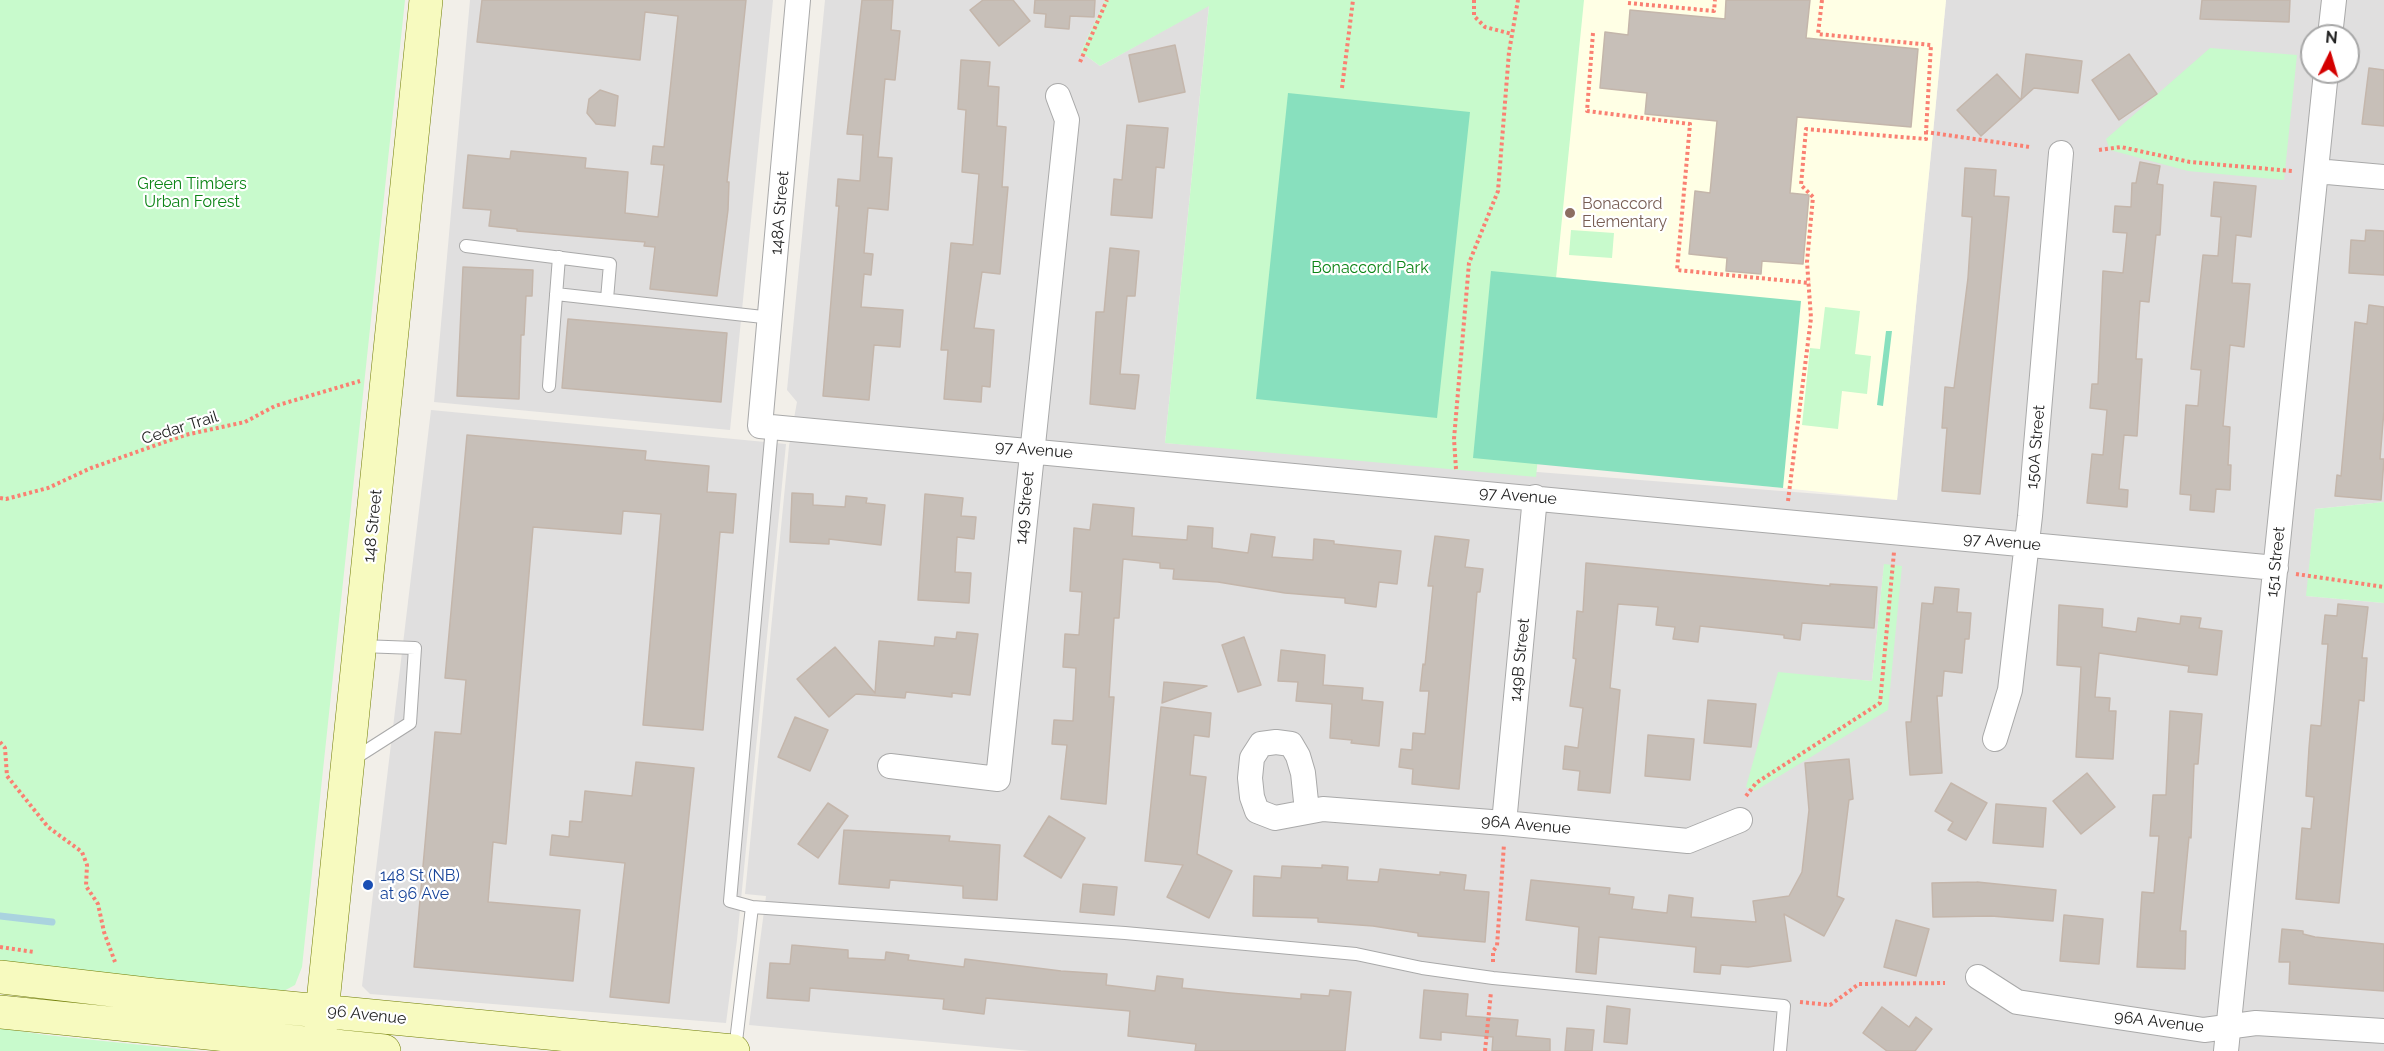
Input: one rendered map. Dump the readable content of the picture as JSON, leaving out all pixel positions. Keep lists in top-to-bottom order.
{
  "streets": {
    "main road": ["148 Street", "96 Avenue"],
    "street": [
      "148A Street",
      "150A Street",
      "97 Avenue",
      "149 Street",
      "151 Street",
      "149B Street",
      "96A Avenue"
    ],
    "path": ["Cedar Trail"]
  },
  "crossings": [
    ["148A Street", "97 Avenue"],
    ["150A Street", "97 Avenue"],
    ["97 Avenue", "149 Street"],
    ["97 Avenue", "151 Street"],
    ["97 Avenue", "149B Street"],
    ["148 Street", "96 Avenue"],
    ["151 Street", "96A Avenue"],
    ["149B Street", "96A Avenue"]
  ],
  "parks": ["Green Timbers Urban Forest", "Bonaccord Park"],
  "places": ["Bonaccord Elementary", "148 St (NB) at 96 Ave"],
  "north": "top"
}
